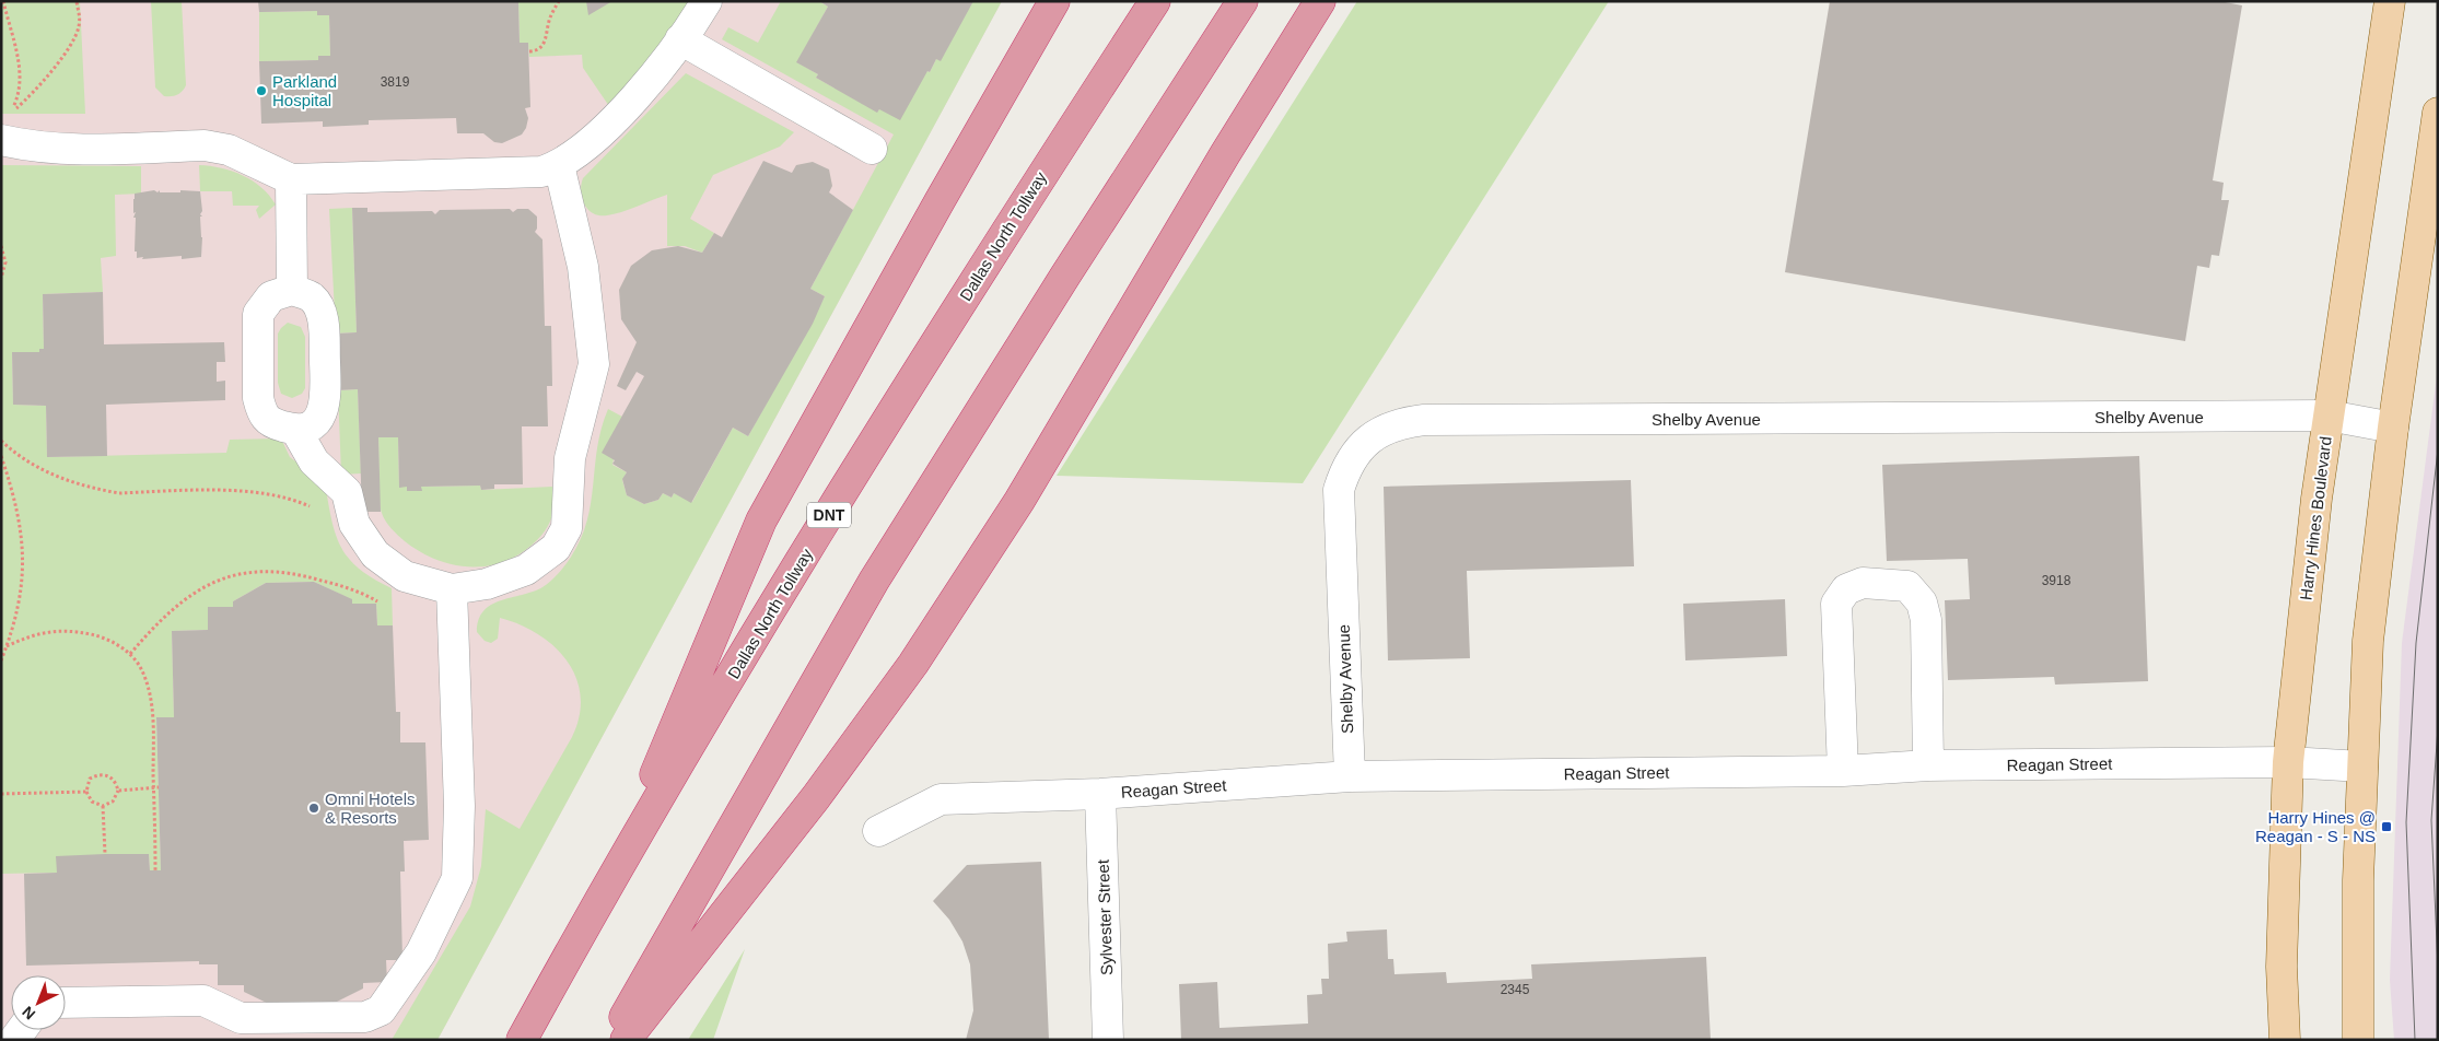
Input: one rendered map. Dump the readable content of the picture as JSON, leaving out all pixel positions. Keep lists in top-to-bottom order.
{
  "streets": {
    "highway": ["Dallas North Tollway", "DNT"],
    "main road": ["Harry Hines Boulevard"],
    "street": ["Shelby Avenue", "Reagan Street", "Sylvester Street"]
  },
  "crossings": [
    ["Shelby Avenue", "Harry Hines Boulevard"],
    ["Shelby Avenue", "Reagan Street"],
    ["Harry Hines Boulevard", "Reagan Street"],
    ["Reagan Street", "Sylvester Street"]
  ],
  "places": {
    "other": ["Parkland Hospital", "Omni Hotels & Resorts"],
    "transit": ["Harry Hines @ Reagan - S - NS"]
  },
  "house_numbers": ["3819", "3918", "2345"],
  "north": "bottom left"
}
